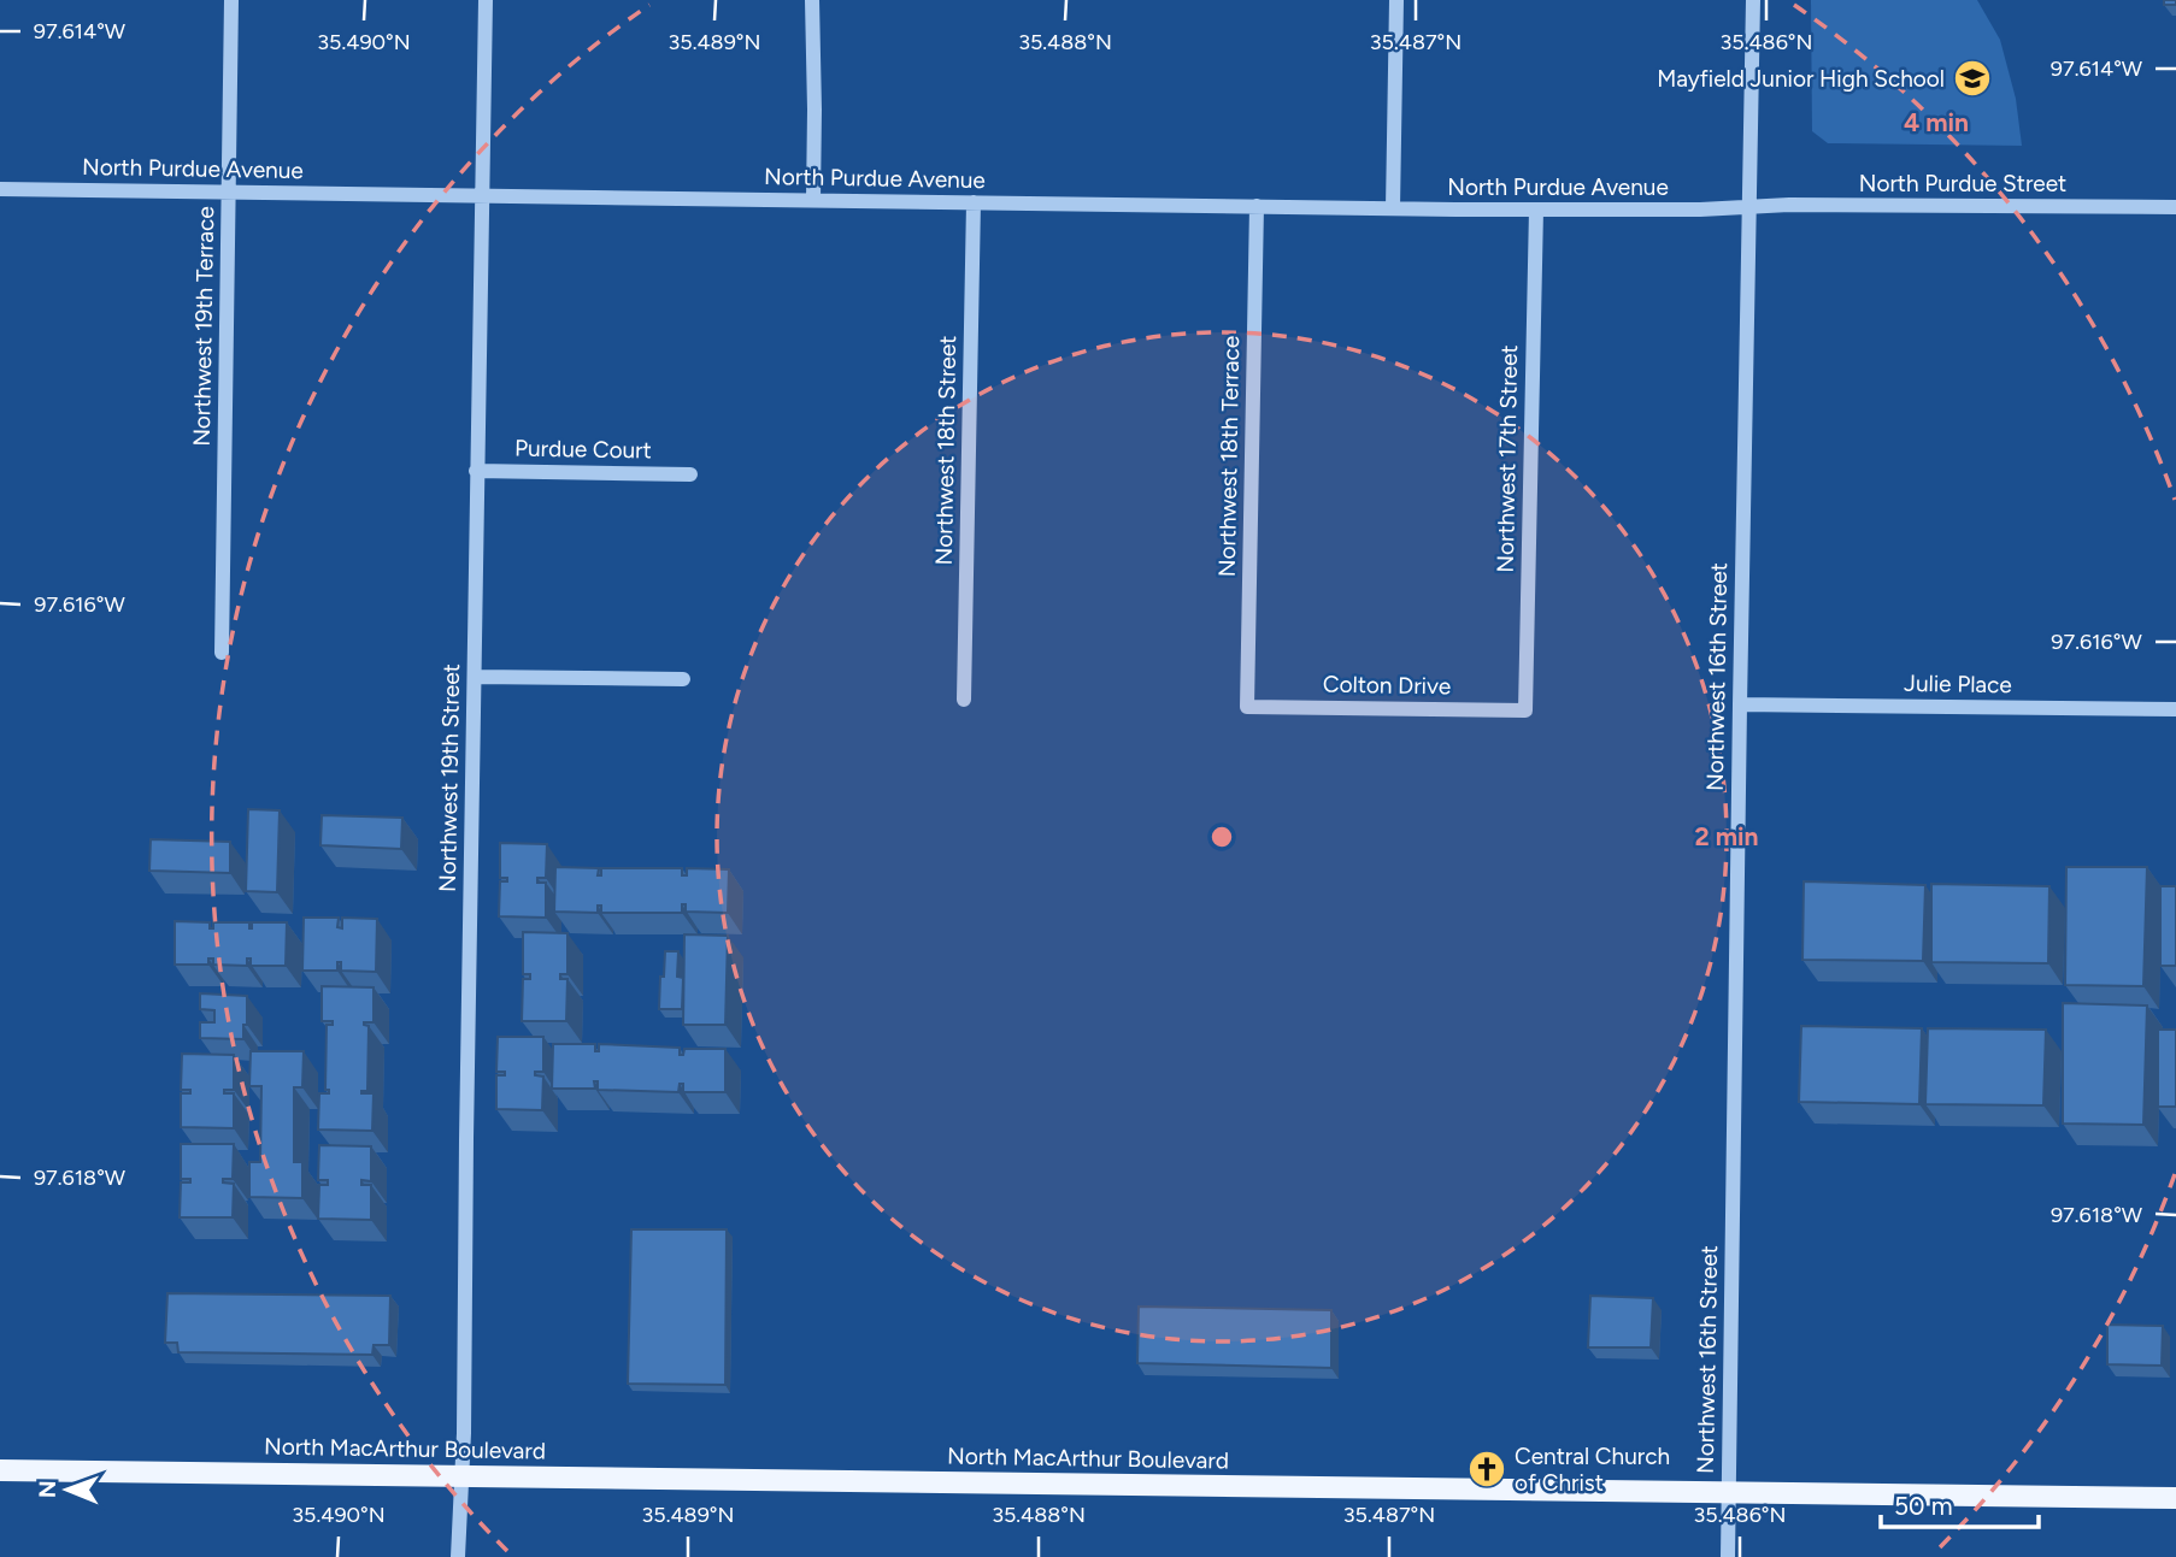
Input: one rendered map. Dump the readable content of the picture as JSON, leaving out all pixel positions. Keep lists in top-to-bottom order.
{
  "streets": {
    "main road": ["North MacArthur Boulevard"],
    "street": [
      "North Purdue Avenue",
      "North Purdue Street",
      "Northwest 19th Terrace",
      "Purdue Court",
      "Northwest 18th Street",
      "Northwest 18th Terrace",
      "Northwest 17th Street",
      "Northwest 16th Street",
      "Julie Place",
      "Colton Drive",
      "Northwest 19th Street"
    ]
  },
  "crossings": [
    ["North Purdue Avenue", "North Purdue Street"],
    ["North Purdue Avenue", "Northwest 19th Terrace"],
    ["North Purdue Avenue", "Northwest 18th Street"],
    ["North Purdue Avenue", "Northwest 18th Terrace"],
    ["North Purdue Avenue", "Northwest 17th Street"],
    ["North Purdue Avenue", "Northwest 16th Street"],
    ["North Purdue Avenue", "Northwest 19th Street"],
    ["North Purdue Street", "Northwest 16th Street"],
    ["Purdue Court", "Northwest 19th Street"],
    ["Northwest 18th Terrace", "Colton Drive"],
    ["Northwest 17th Street", "Colton Drive"],
    ["Northwest 16th Street", "Julie Place"],
    ["Northwest 16th Street", "North MacArthur Boulevard"],
    ["Northwest 19th Street", "North MacArthur Boulevard"]
  ],
  "places": {
    "school or university": ["Mayfield Junior High School"],
    "church": ["Central Church of Christ"]
  },
  "scale_bar": "50 m",
  "north": "left",
  "coordinates": [
    "97.614°W",
    "35.490°N",
    "35.489°N",
    "35.488°N",
    "35.487°N",
    "35.486°N",
    "97.616°W",
    "97.618°W"
  ],
  "rings": ["4 min", "2 min"]
}
